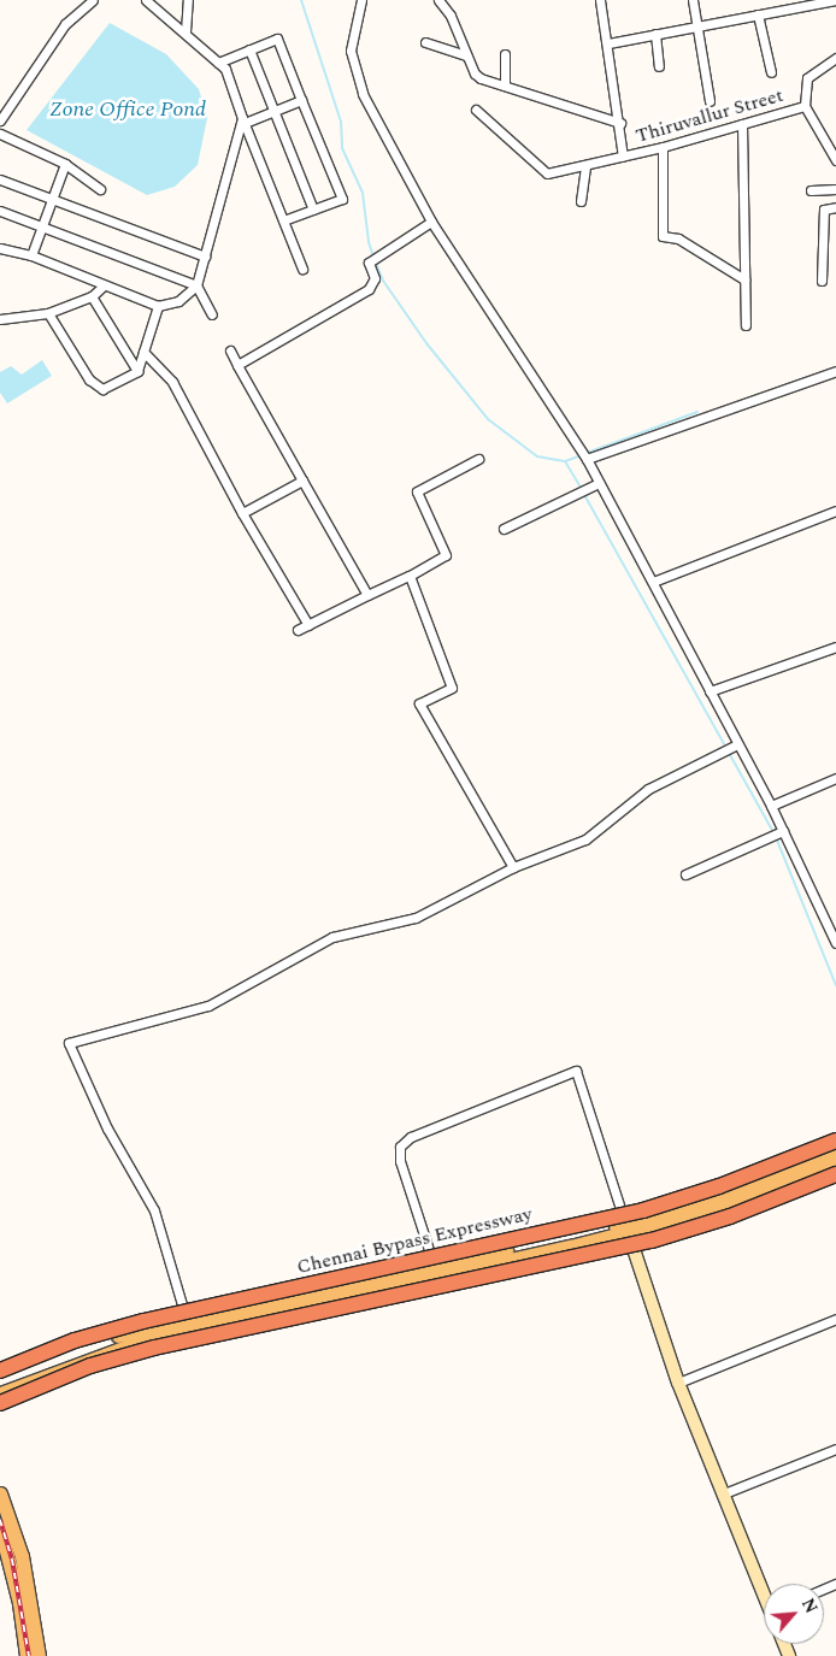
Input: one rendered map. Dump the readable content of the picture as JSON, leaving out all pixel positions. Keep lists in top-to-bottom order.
{
  "streets": {
    "highway": ["Chennai Bypass Expressway"],
    "street": ["Thiruvallur Street"]
  },
  "water": ["Zone Office Pond"],
  "north": "top right"
}
